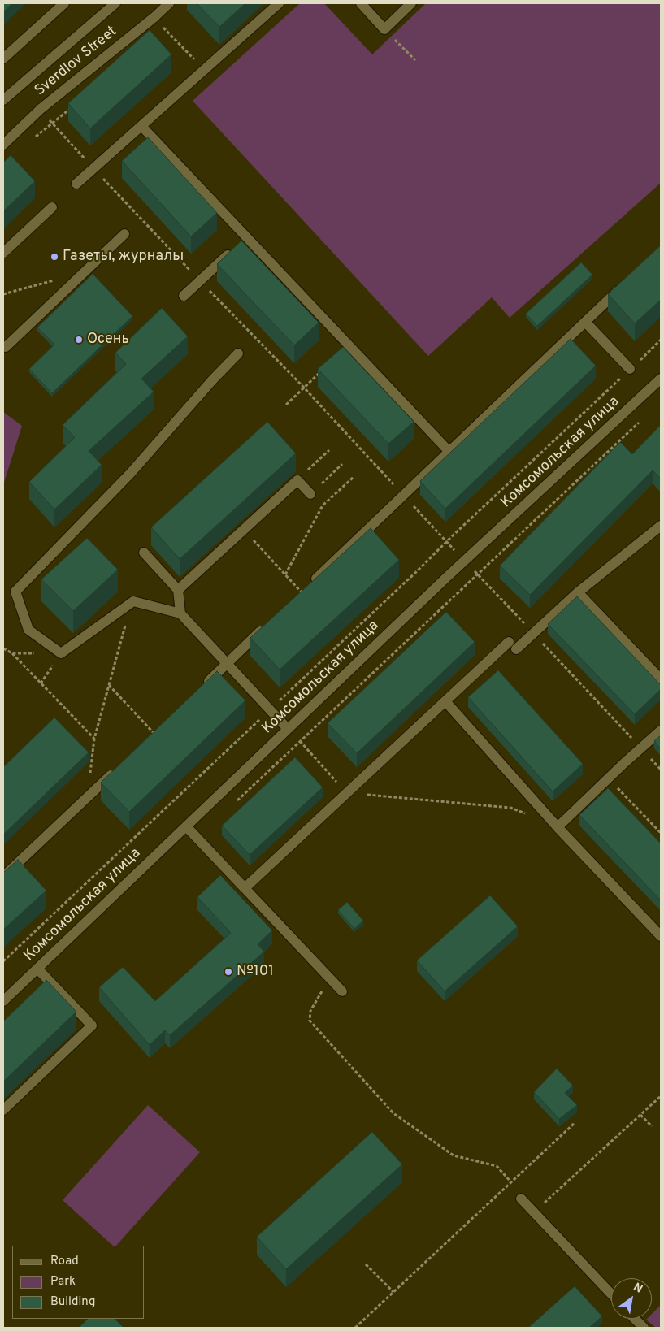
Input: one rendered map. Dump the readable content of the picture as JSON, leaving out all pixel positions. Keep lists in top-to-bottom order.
{
  "streets": {
    "street": ["Sverdlov Street", "Комсомольская улица"]
  },
  "places": ["Газеты, журналы", "Осень", "№101"],
  "legend": ["Road", "Park", "Building"],
  "north": "top right"
}
